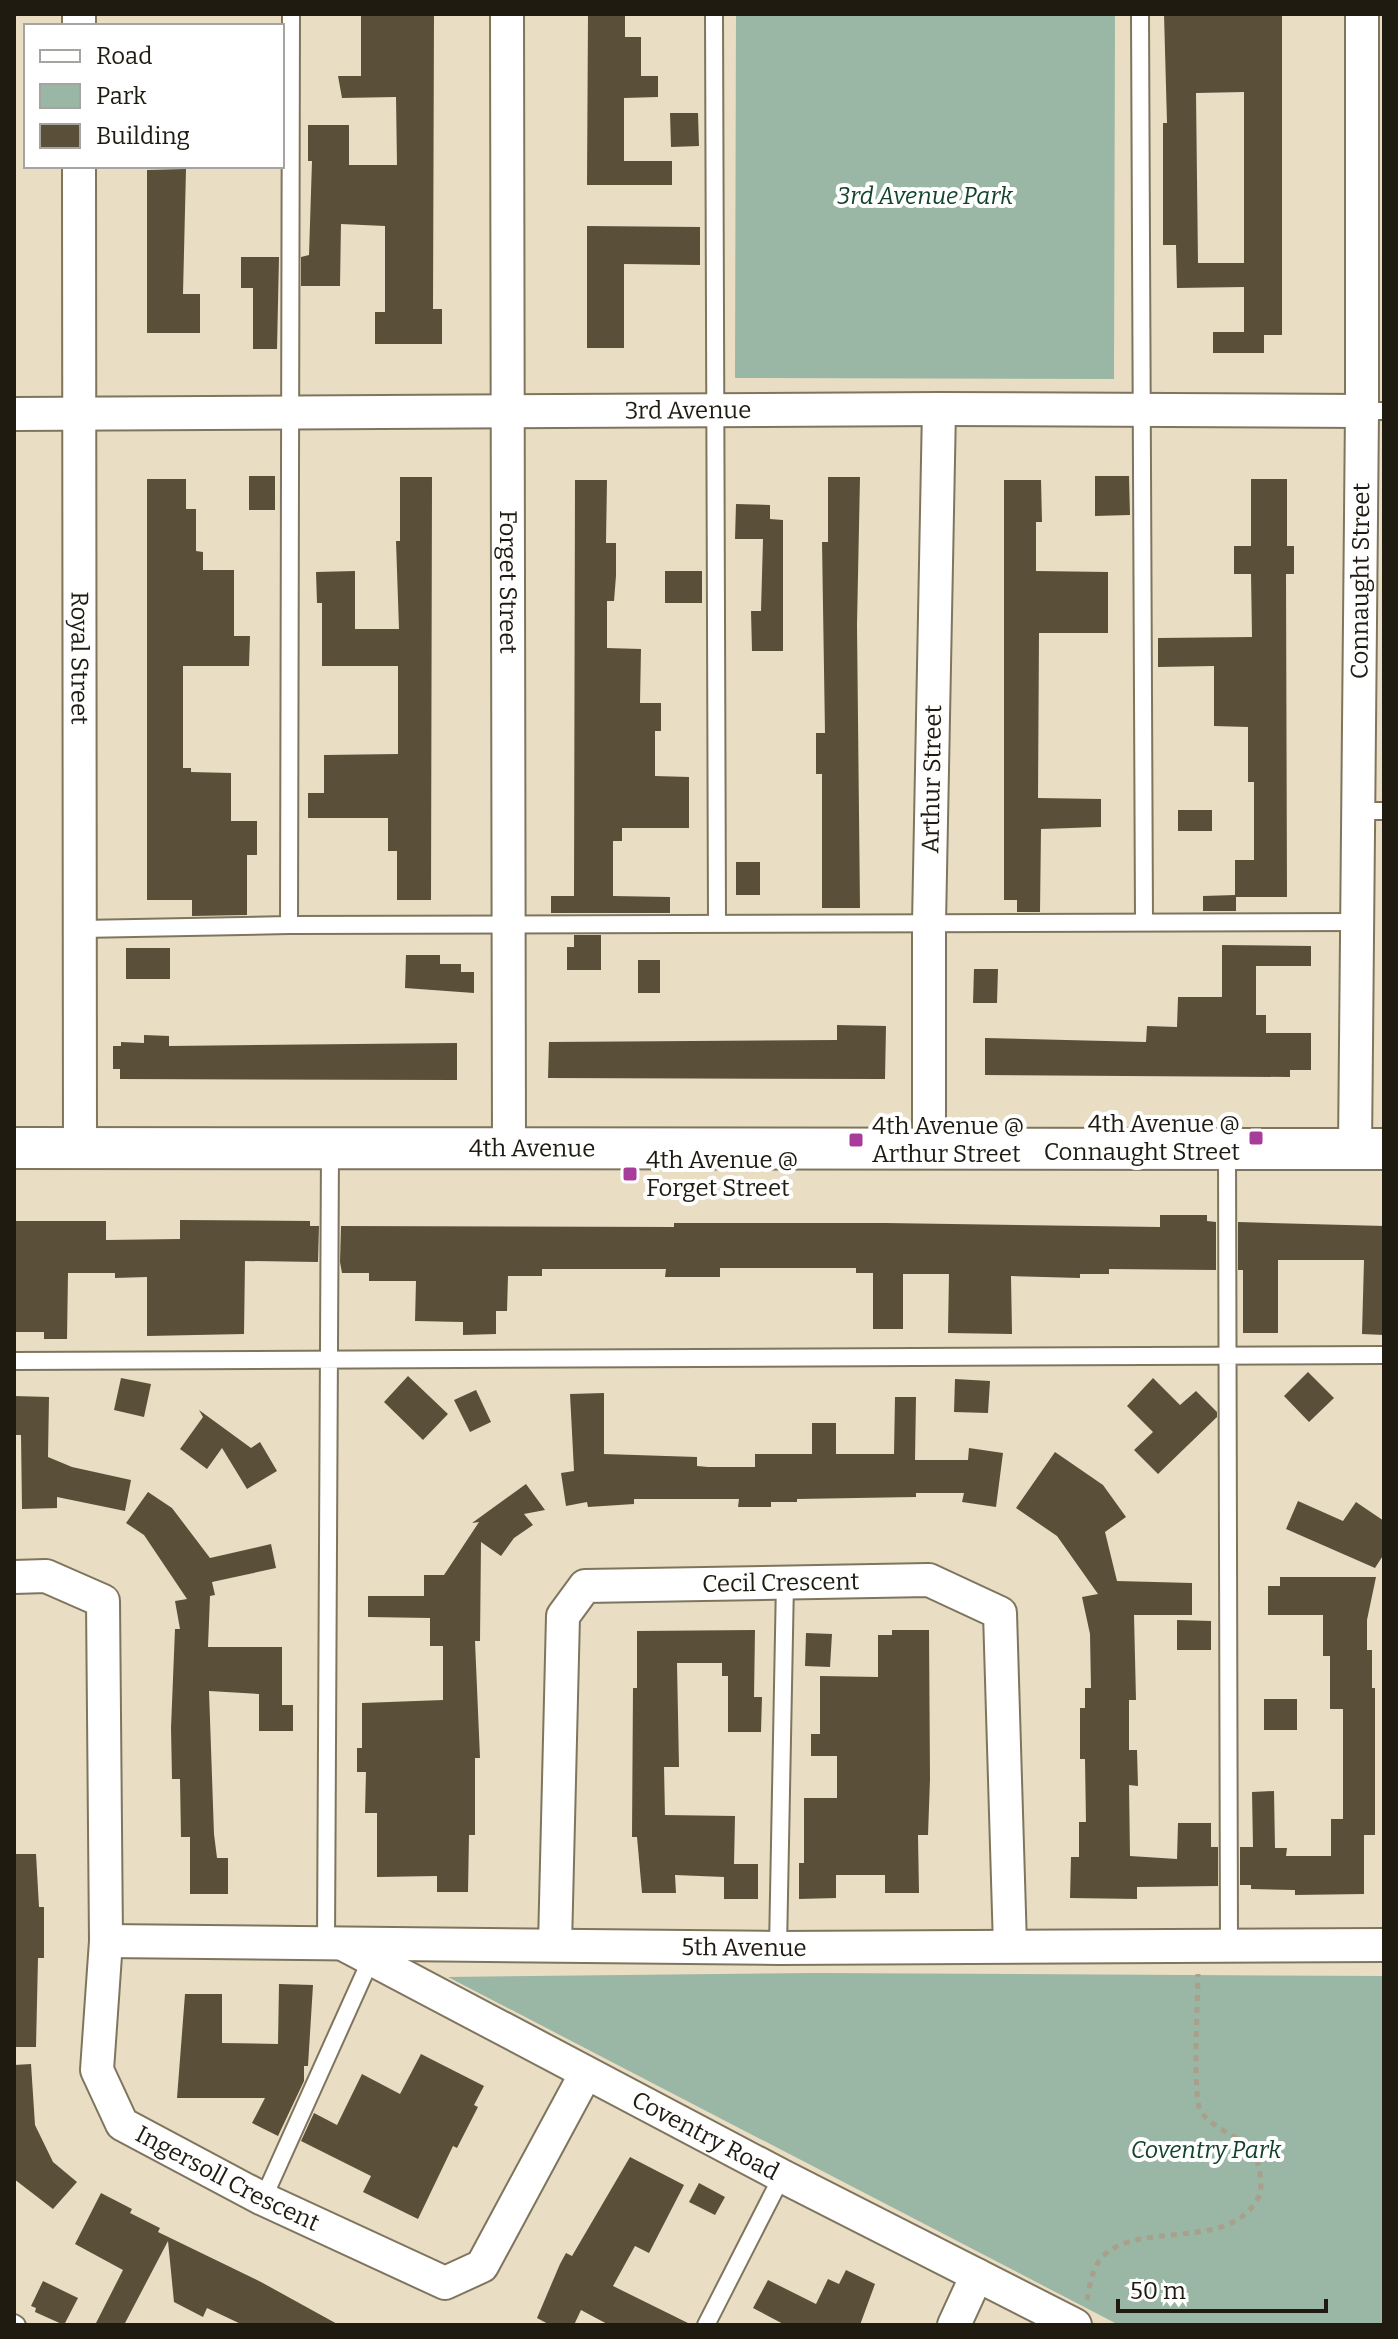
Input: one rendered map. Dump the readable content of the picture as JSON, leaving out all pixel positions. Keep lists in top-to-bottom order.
{
  "streets": {
    "street": [
      "3rd Avenue",
      "Connaught Street",
      "Forget Street",
      "Royal Street",
      "Arthur Street",
      "4th Avenue",
      "Cecil Crescent",
      "5th Avenue",
      "Coventry Road",
      "Ingersoll Crescent"
    ]
  },
  "crossings": [
    ["3rd Avenue", "Connaught Street"],
    ["3rd Avenue", "Forget Street"],
    ["3rd Avenue", "Royal Street"],
    ["3rd Avenue", "Arthur Street"],
    ["Connaught Street", "4th Avenue"],
    ["Forget Street", "4th Avenue"],
    ["Royal Street", "4th Avenue"],
    ["Arthur Street", "4th Avenue"],
    ["Cecil Crescent", "5th Avenue"],
    ["5th Avenue", "Coventry Road"],
    ["5th Avenue", "Ingersoll Crescent"],
    ["Coventry Road", "Ingersoll Crescent"]
  ],
  "parks": ["3rd Avenue Park", "Coventry Park"],
  "places": {
    "transit": ["4th Avenue @ Connaught Street", "4th Avenue @ Arthur Street", "4th Avenue @ Forget Street"]
  },
  "legend": ["Road", "Park", "Building"],
  "scale_bar": "50 m"
}
